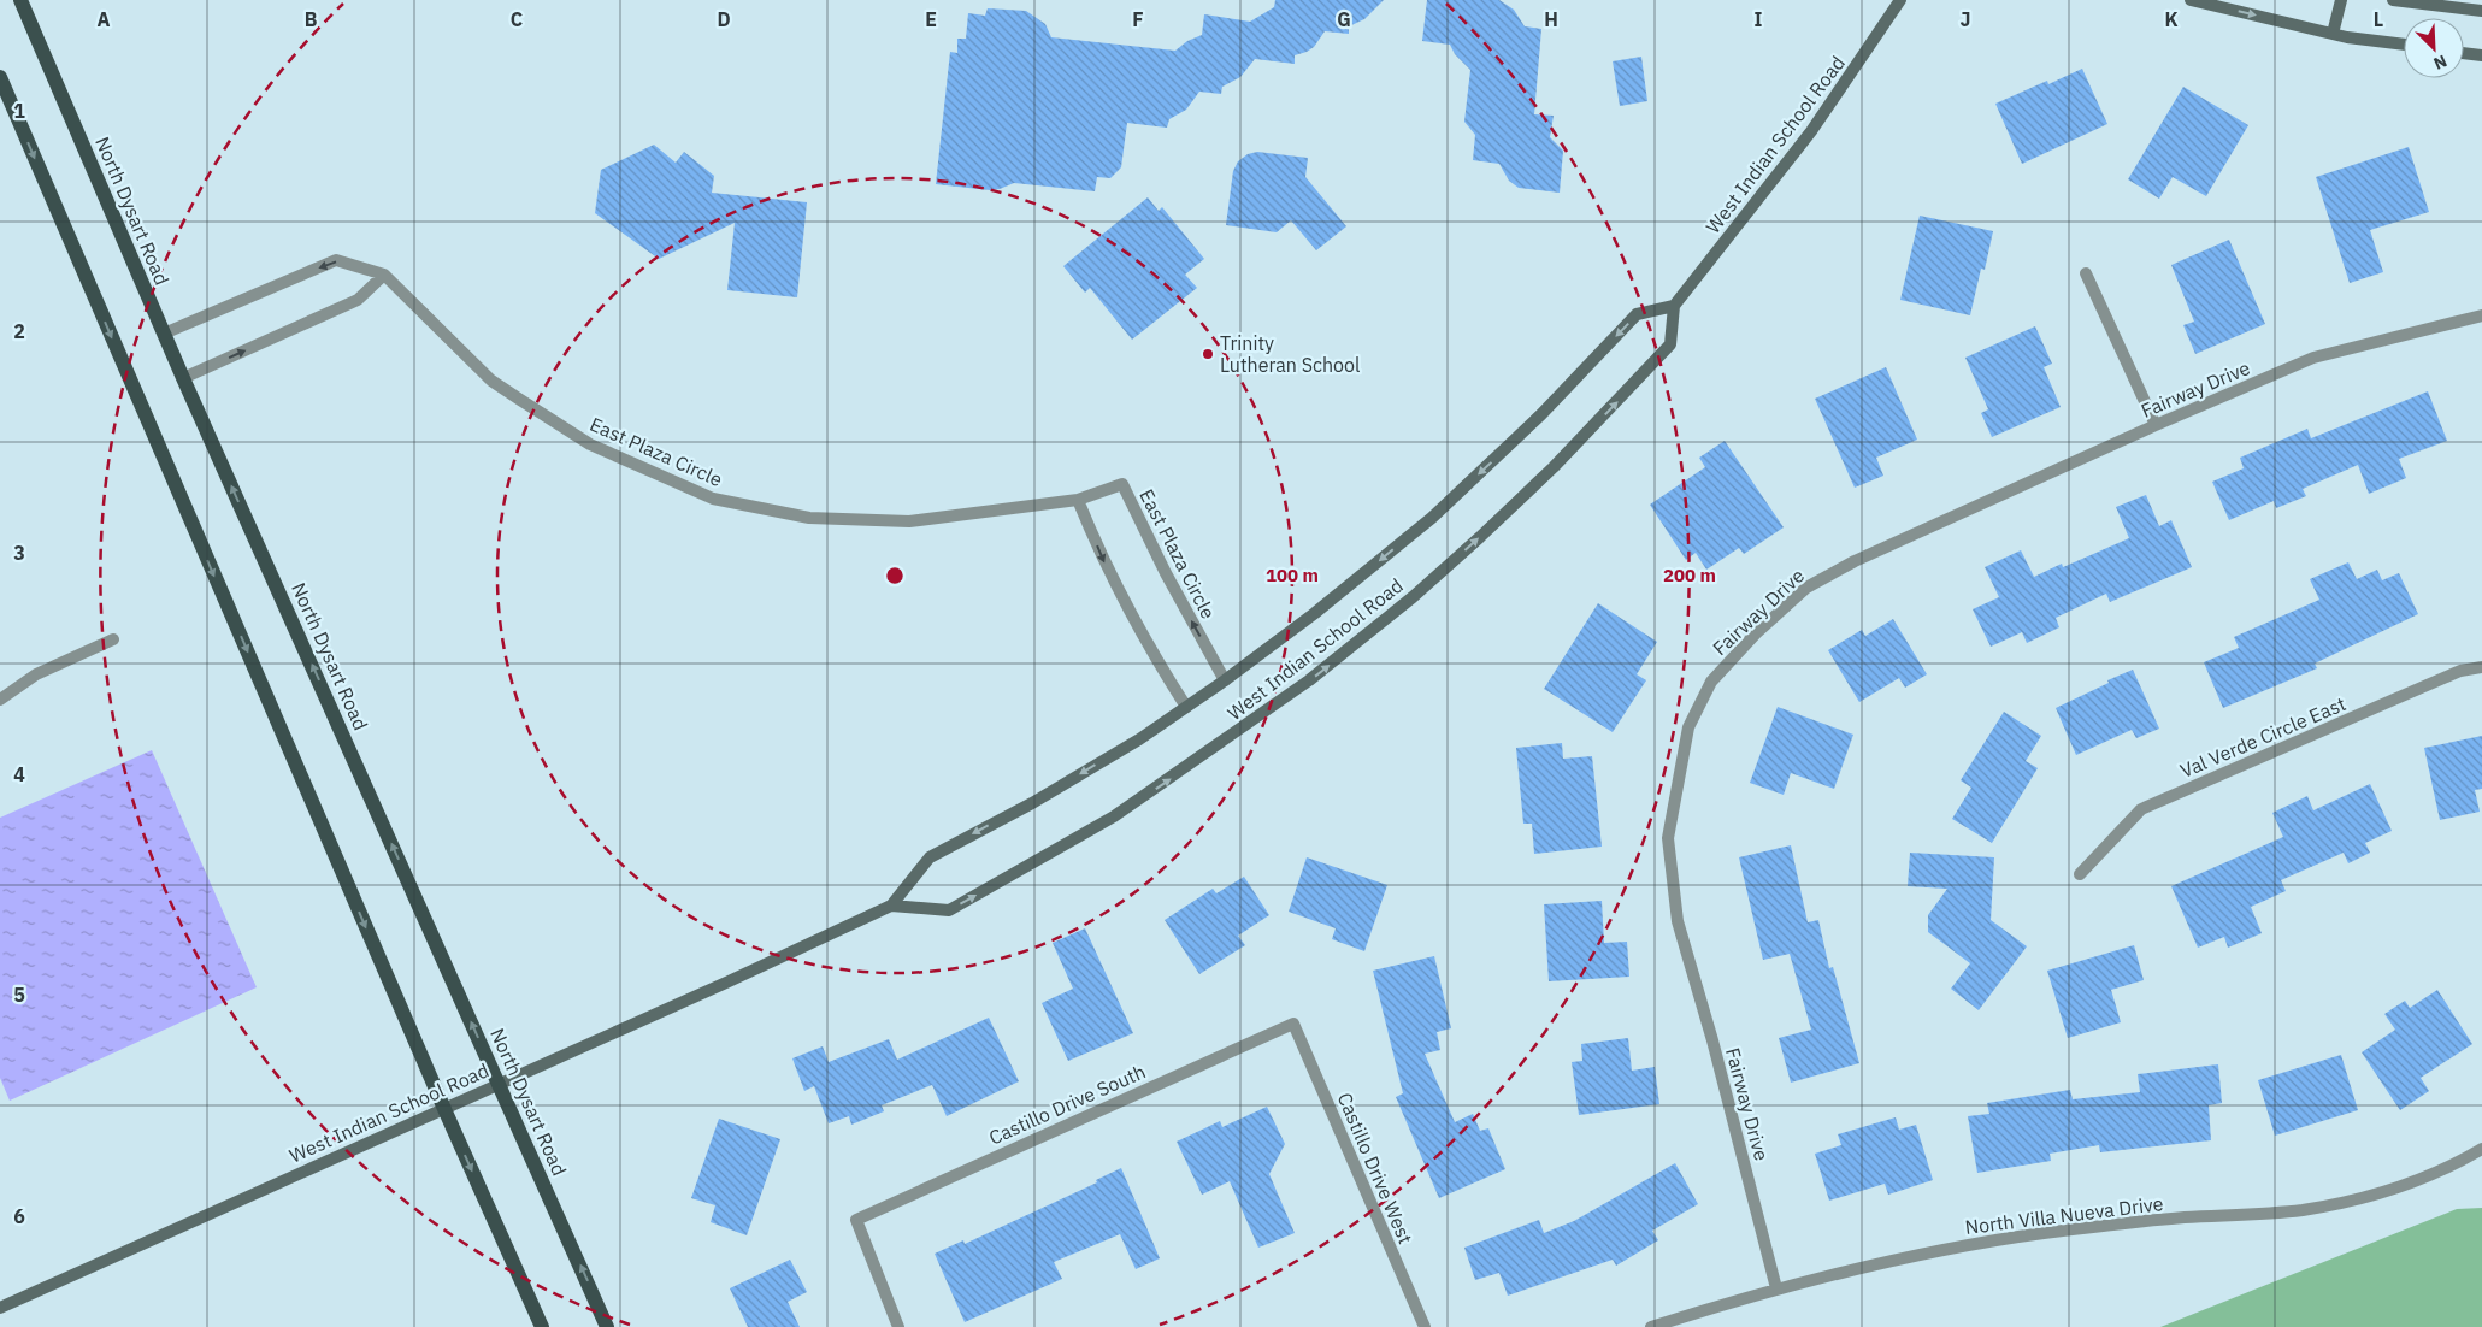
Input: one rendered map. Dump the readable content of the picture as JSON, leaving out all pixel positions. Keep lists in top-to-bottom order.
{
  "streets": {
    "main road": ["West Indian School Road", "North Dysart Road"],
    "street": [
      "Fairway Drive",
      "East Plaza Circle",
      "Val Verde Circle East",
      "Castillo Drive South",
      "Castillo Drive West",
      "North Villa Nueva Drive"
    ]
  },
  "crossings": [
    ["West Indian School Road", "North Dysart Road"],
    ["West Indian School Road", "East Plaza Circle"],
    ["North Dysart Road", "East Plaza Circle"],
    ["Fairway Drive", "North Villa Nueva Drive"],
    ["Castillo Drive South", "Castillo Drive West"]
  ],
  "places": ["Trinity Lutheran School"],
  "north": "bottom right",
  "grid": {
    "columns": [
      "A",
      "B",
      "C",
      "D",
      "E",
      "F",
      "G",
      "H",
      "I",
      "J",
      "K",
      "L"
    ],
    "rows": [
      "1",
      "2",
      "3",
      "4",
      "5",
      "6"
    ]
  },
  "rings": ["100 m", "200 m"]
}
